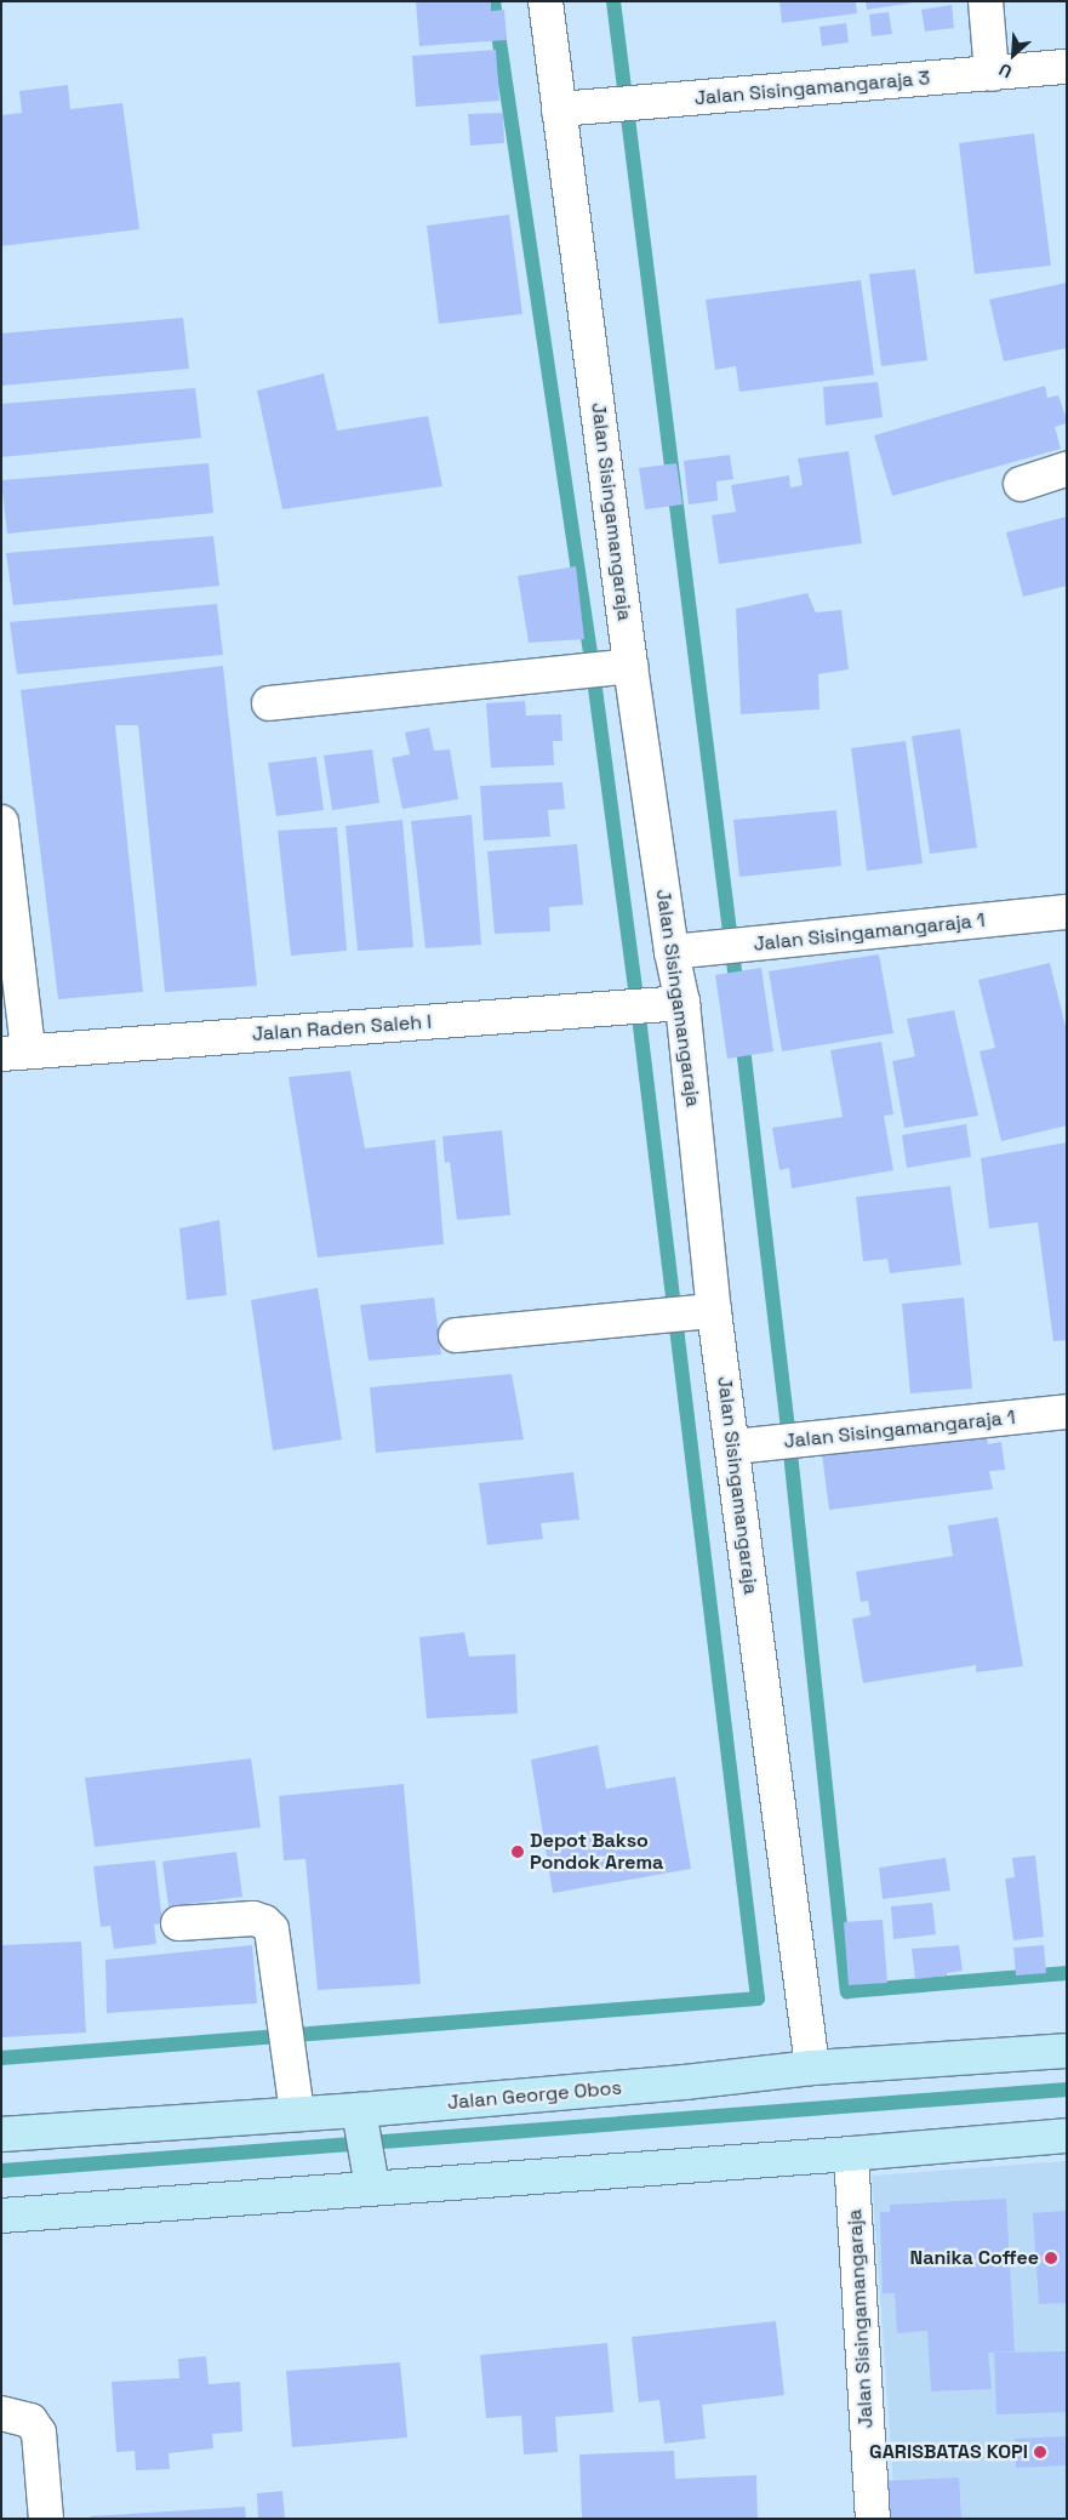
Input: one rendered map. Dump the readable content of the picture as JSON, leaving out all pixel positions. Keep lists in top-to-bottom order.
{
  "streets": {
    "main road": ["Jalan George Obos"],
    "street": [
      "Jalan Sisingamangaraja 3",
      "Jalan Sisingamangaraja",
      "Jalan Sisingamangaraja 1",
      "Jalan Raden Saleh I"
    ]
  },
  "crossings": [
    ["Jalan Sisingamangaraja 3", "Jalan Sisingamangaraja"],
    ["Jalan Sisingamangaraja", "Jalan Sisingamangaraja 1"],
    ["Jalan Sisingamangaraja", "Jalan Raden Saleh I"],
    ["Jalan Sisingamangaraja", "Jalan George Obos"]
  ],
  "places": ["Depot Bakso Pondok Arema", "Nanika Coffee", "GARISBATAS KOPI"],
  "north": "bottom left"
}
